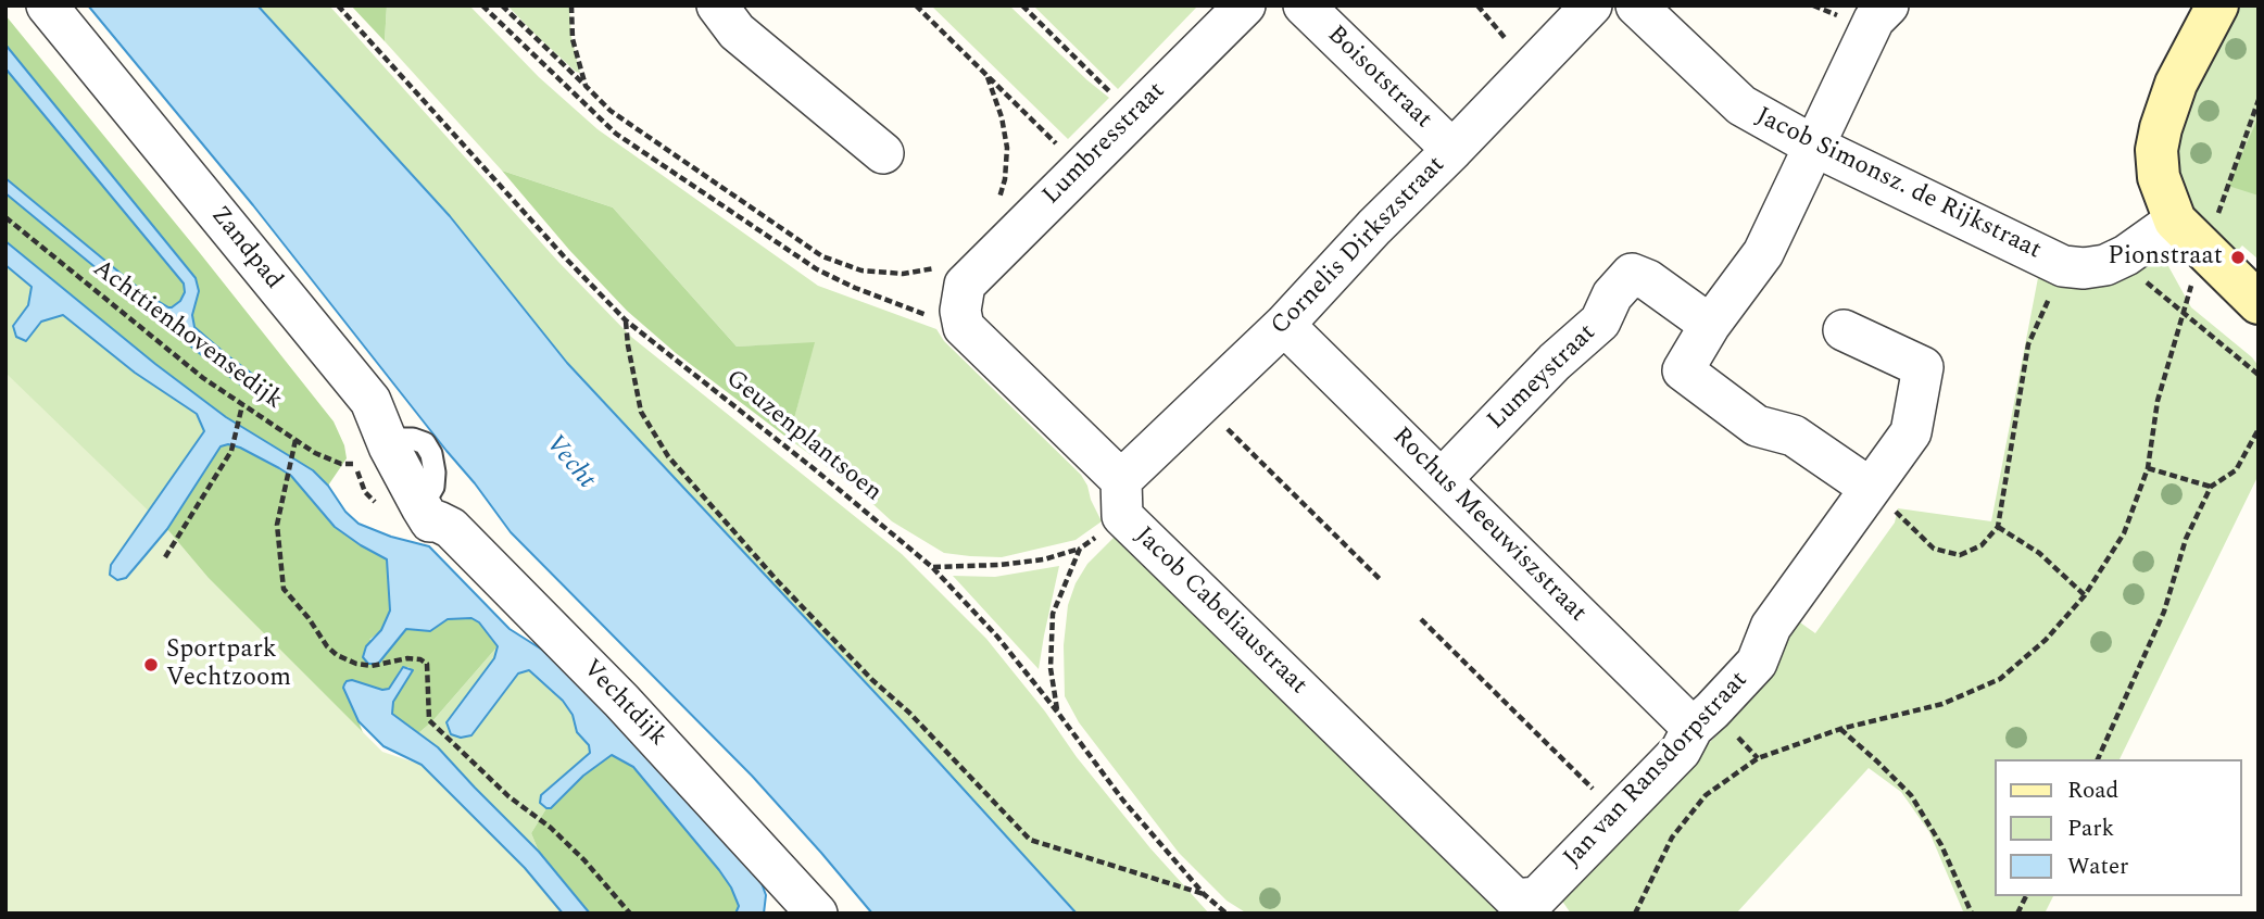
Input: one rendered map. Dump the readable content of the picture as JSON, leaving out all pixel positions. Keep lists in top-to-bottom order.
{
  "streets": {
    "street": [
      "Boisotstraat",
      "Lumbresstraat",
      "Jacob Simonsz. de Rijkstraat",
      "Cornelis Dirkszstraat",
      "Zandpad",
      "Lumeystraat",
      "Rochus Meeuwiszstraat",
      "Jacob Cabeliaustraat",
      "Vechtdijk",
      "Jan van Ransdorpstraat"
    ],
    "path": ["Achttienhovensedijk", "Geuzenplantsoen"]
  },
  "crossings": [
    ["Boisotstraat", "Cornelis Dirkszstraat"],
    ["Lumbresstraat", "Jacob Cabeliaustraat"],
    ["Cornelis Dirkszstraat", "Rochus Meeuwiszstraat"],
    ["Cornelis Dirkszstraat", "Jacob Cabeliaustraat"],
    ["Zandpad", "Achttienhovensedijk"],
    ["Zandpad", "Vechtdijk"],
    ["Lumeystraat", "Rochus Meeuwiszstraat"],
    ["Rochus Meeuwiszstraat", "Jan van Ransdorpstraat"],
    ["Jacob Cabeliaustraat", "Jan van Ransdorpstraat"]
  ],
  "water": ["Vecht"],
  "places": ["Pionstraat", "Sportpark Vechtzoom"],
  "legend": ["Road", "Park", "Water"]
}
